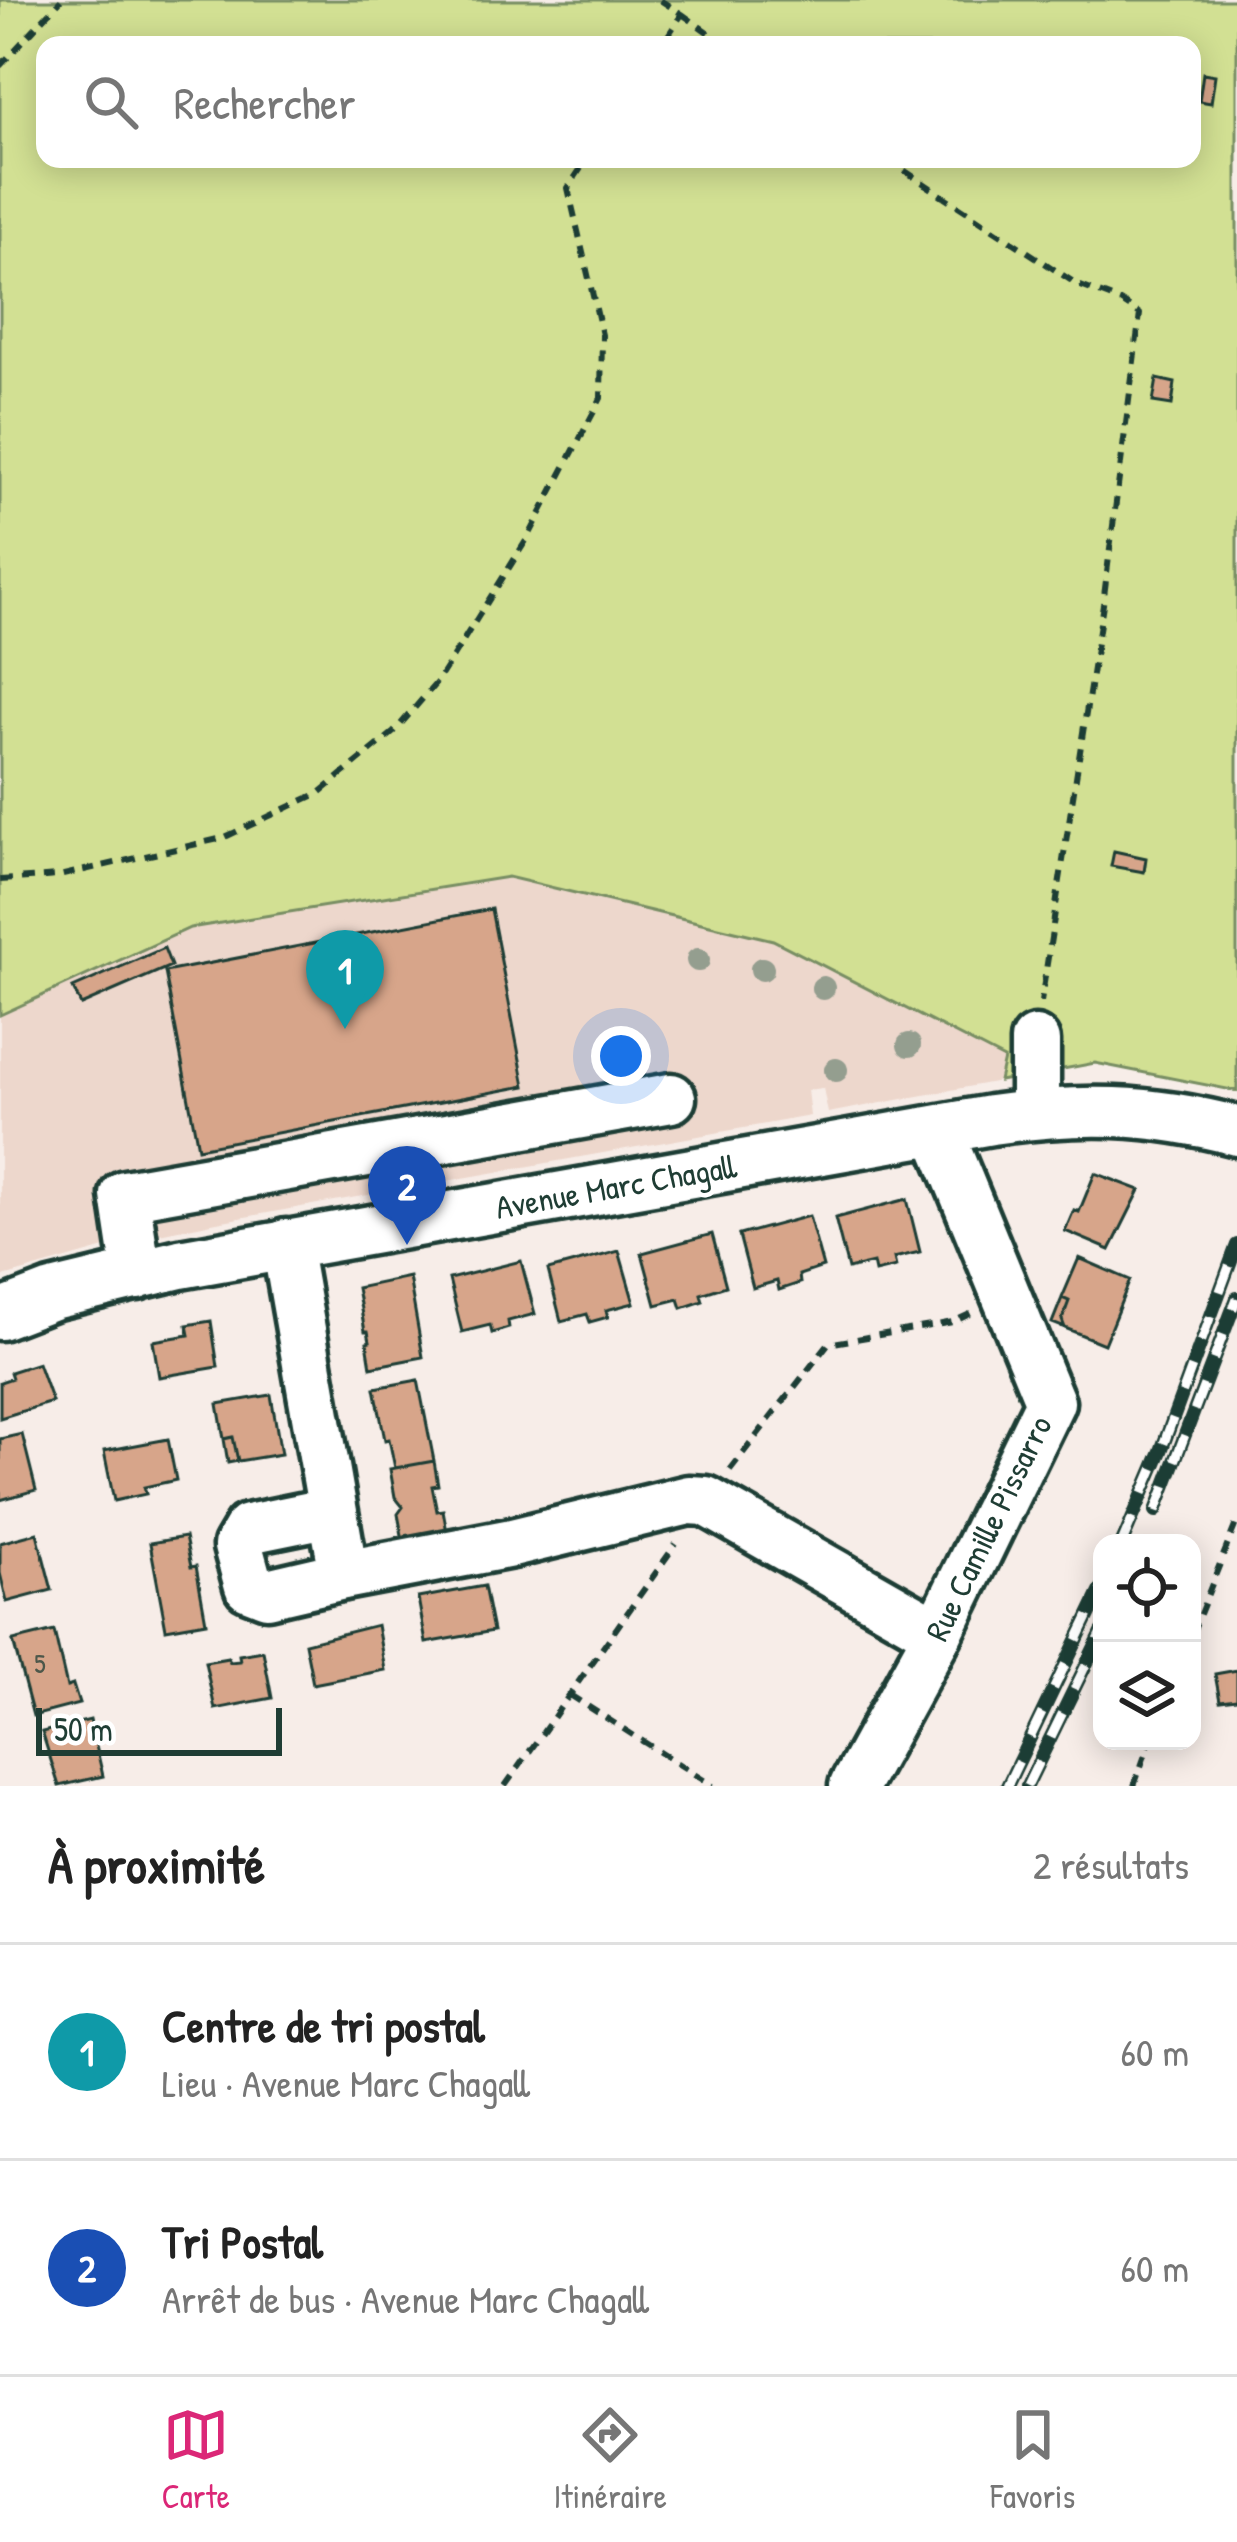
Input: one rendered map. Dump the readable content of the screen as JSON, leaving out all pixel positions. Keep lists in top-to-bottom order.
{
  "streets": {
    "street": ["Avenue Marc Chagall", "Rue Camille Pissarro"]
  },
  "crossings": [
    ["Avenue Marc Chagall", "Rue Camille Pissarro"]
  ],
  "house_numbers": ["5"],
  "scale_bar": "50 m",
  "page": {
    "search": "Rechercher",
    "pins": ["1", "2"],
    "scale": "50 m",
    "heading": ["À proximité", "2 résultats"],
    "list": [
      {
        "mark": "1",
        "name": "Centre de tri postal",
        "note": "Lieu · Avenue Marc Chagall",
        "value": "60 m"
      },
      {
        "mark": "2",
        "name": "Tri Postal",
        "note": "Arrêt de bus · Avenue Marc Chagall",
        "value": "60 m"
      }
    ],
    "nav": ["Carte", "Itinéraire", "Favoris"]
  }
}
